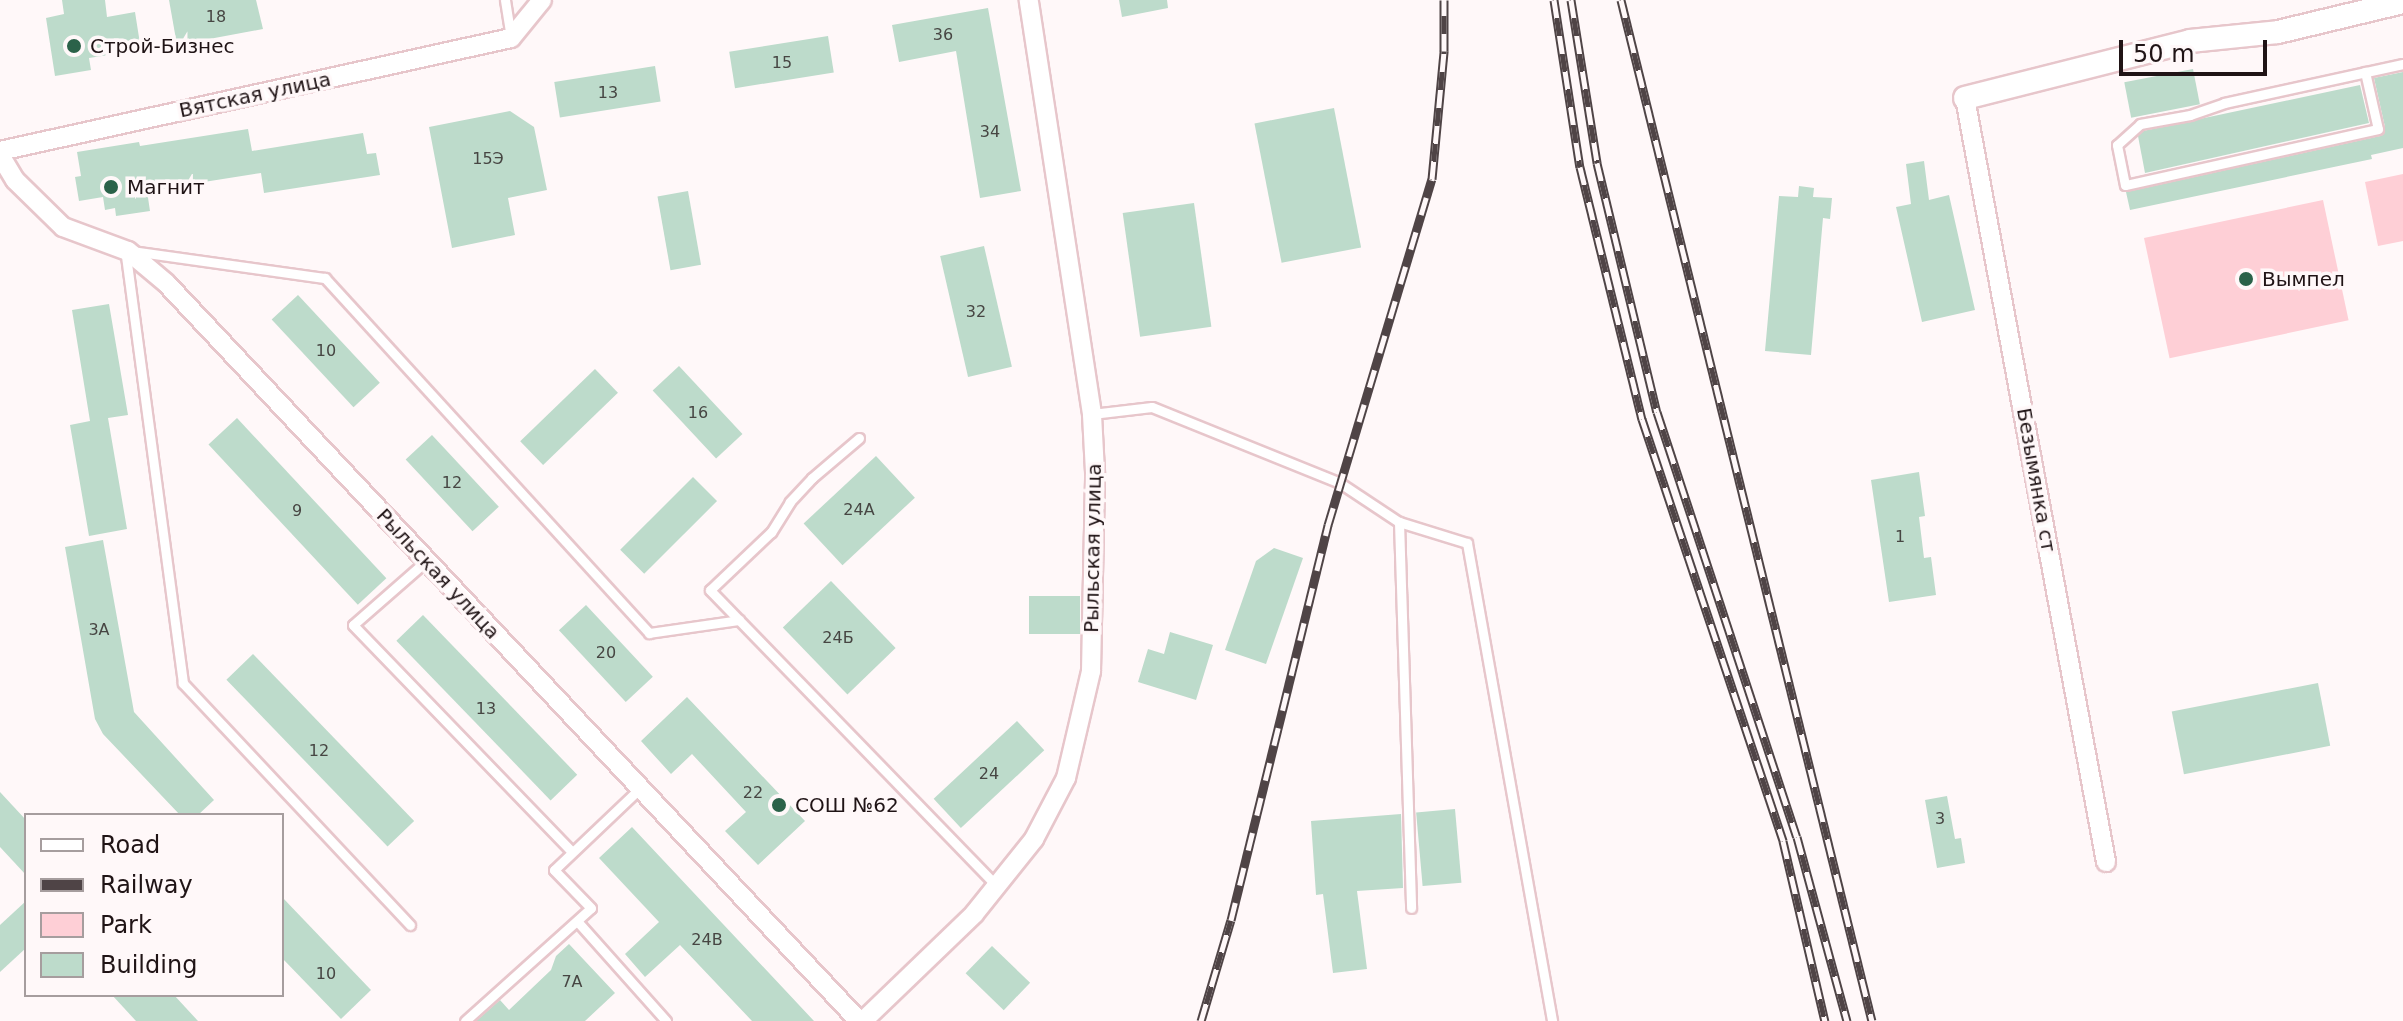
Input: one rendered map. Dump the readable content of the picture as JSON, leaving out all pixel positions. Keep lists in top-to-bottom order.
{
  "streets": {
    "street": ["Вятская улица", "Безымянка ст", "Рыльская улица"]
  },
  "crossings": [
    ["Вятская улица", "Рыльская улица"]
  ],
  "places": [
    "Строй-Бизнес",
    "Магнит",
    "Вымпел",
    "СОШ №62"
  ],
  "house_numbers": [
    "18",
    "36",
    "15",
    "13",
    "34",
    "15Э",
    "32",
    "10",
    "16",
    "12",
    "24А",
    "9",
    "1",
    "3А",
    "24Б",
    "20",
    "13",
    "12",
    "24",
    "22",
    "3",
    "24В",
    "10",
    "7А"
  ],
  "legend": [
    "Road",
    "Railway",
    "Park",
    "Building"
  ],
  "scale_bar": "50 m"
}
